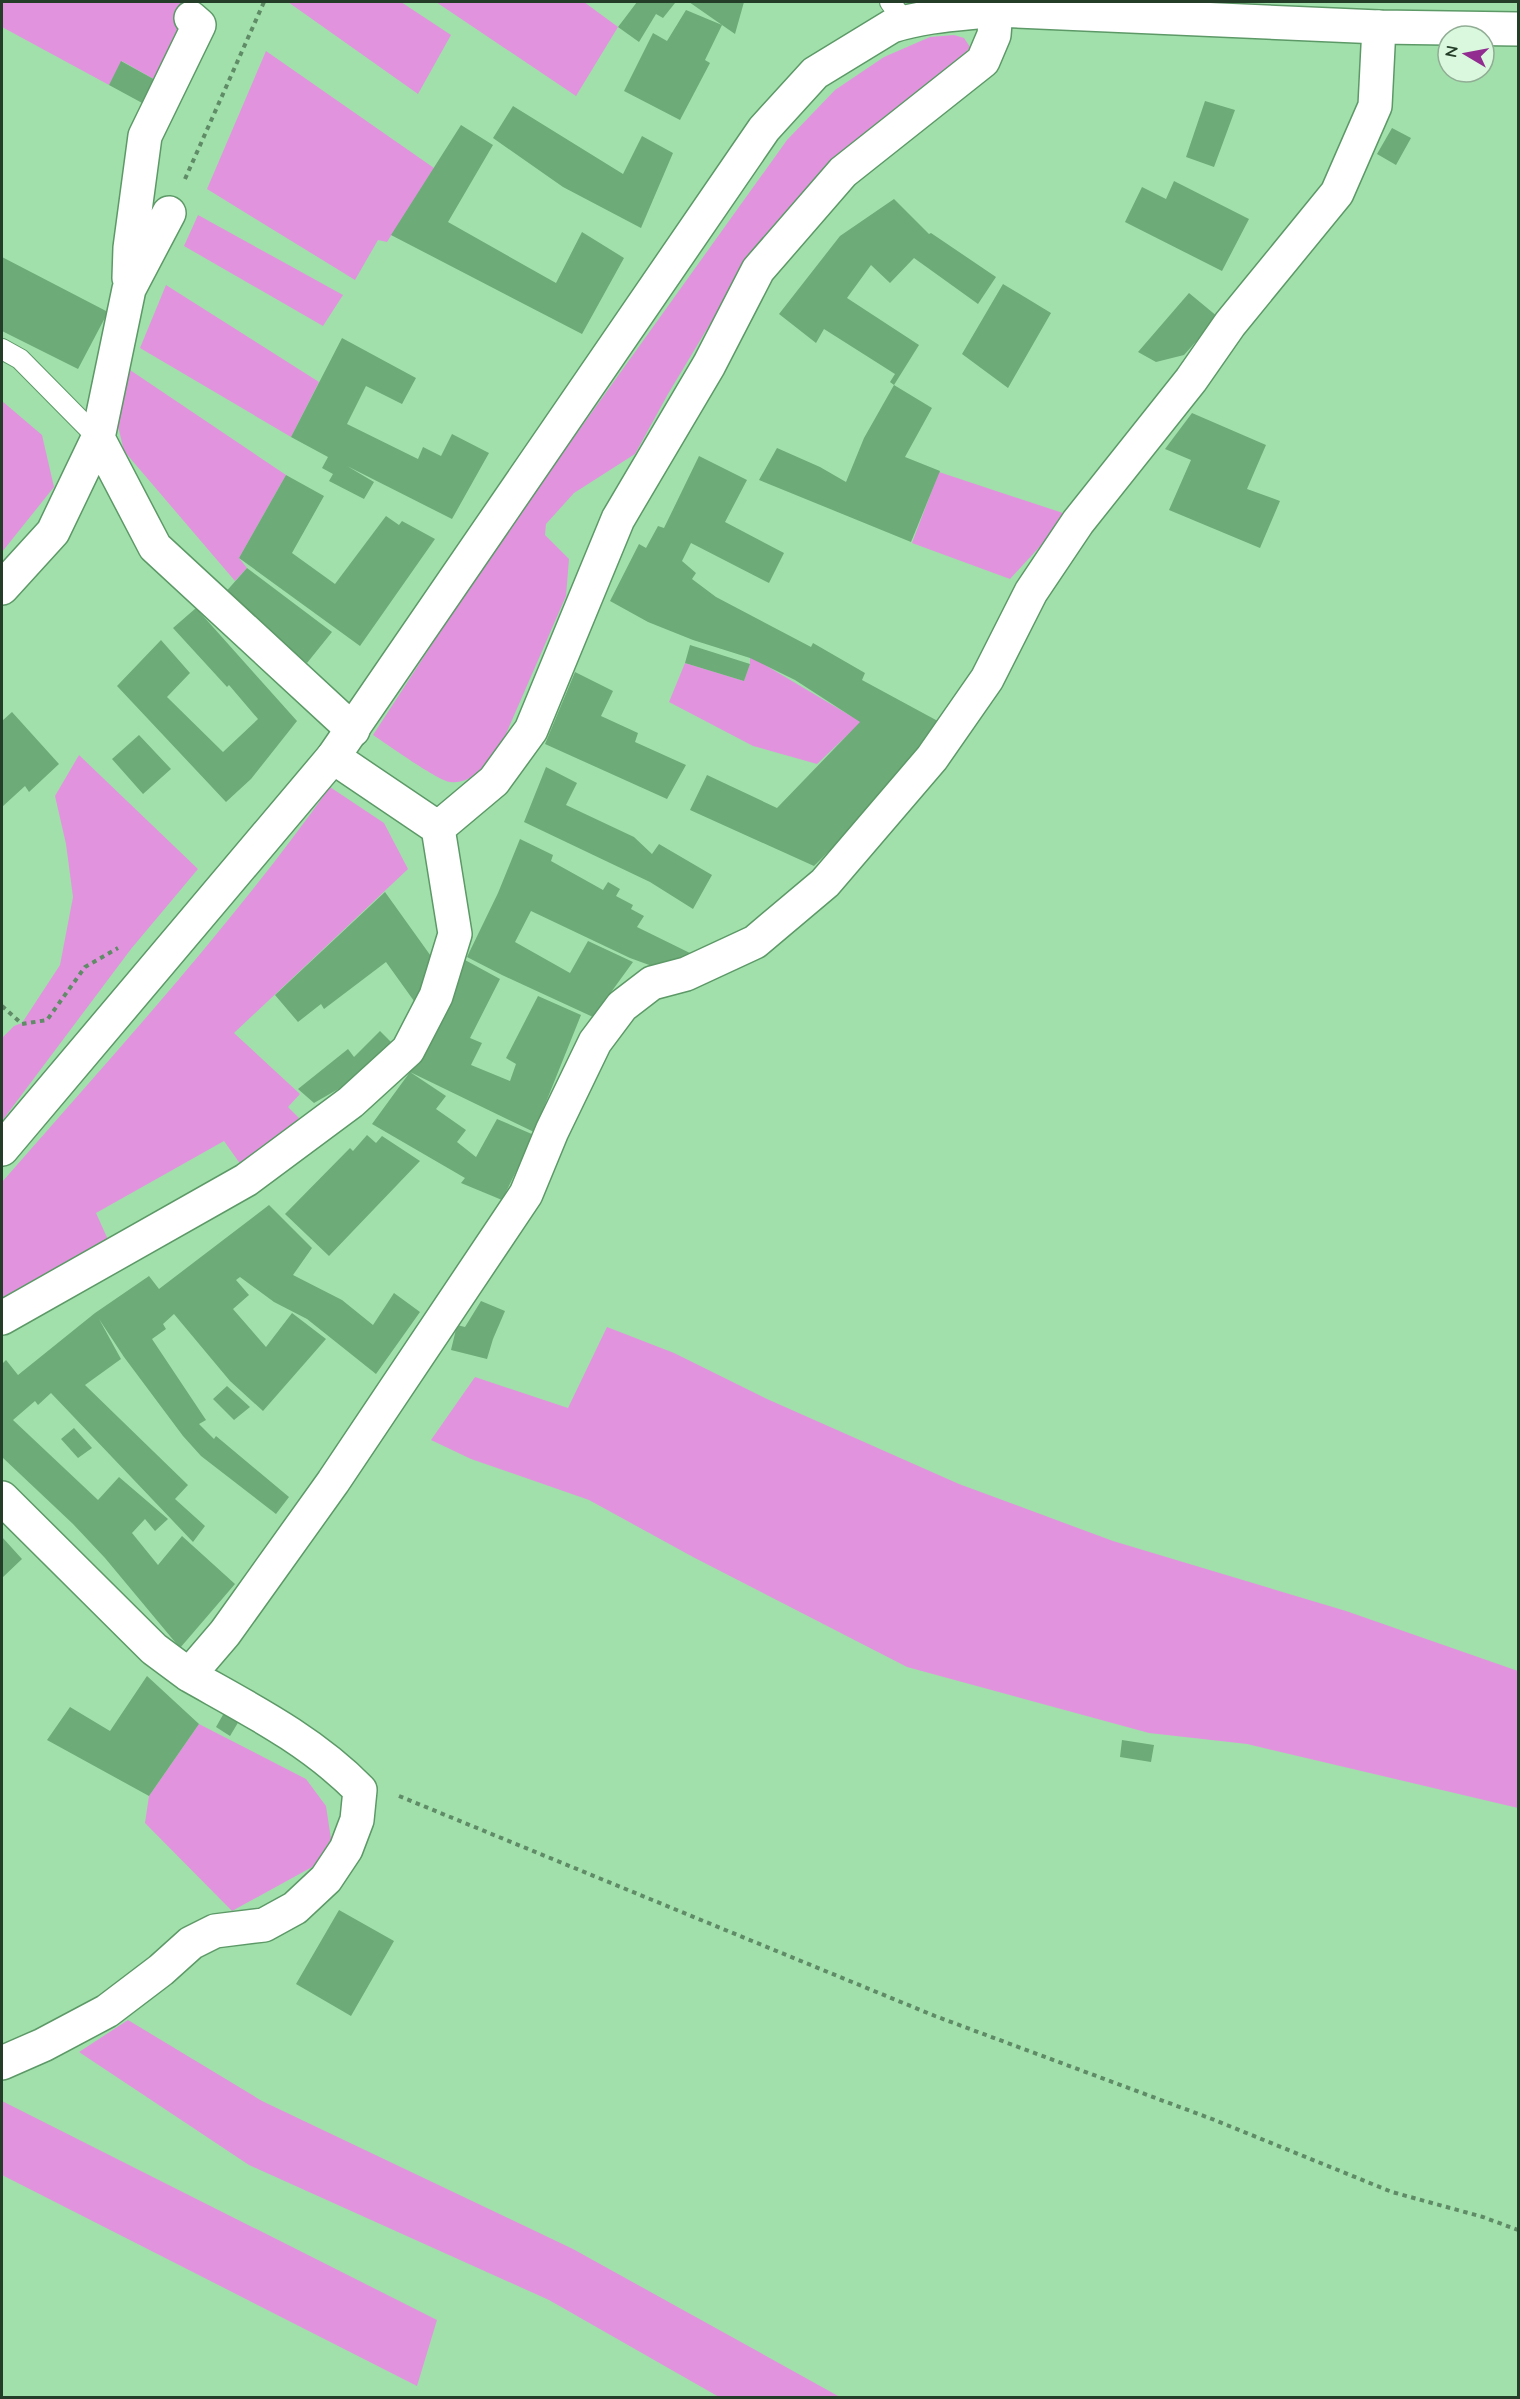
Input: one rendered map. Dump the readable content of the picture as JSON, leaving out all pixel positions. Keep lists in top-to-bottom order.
{
  "north": "left"
}
